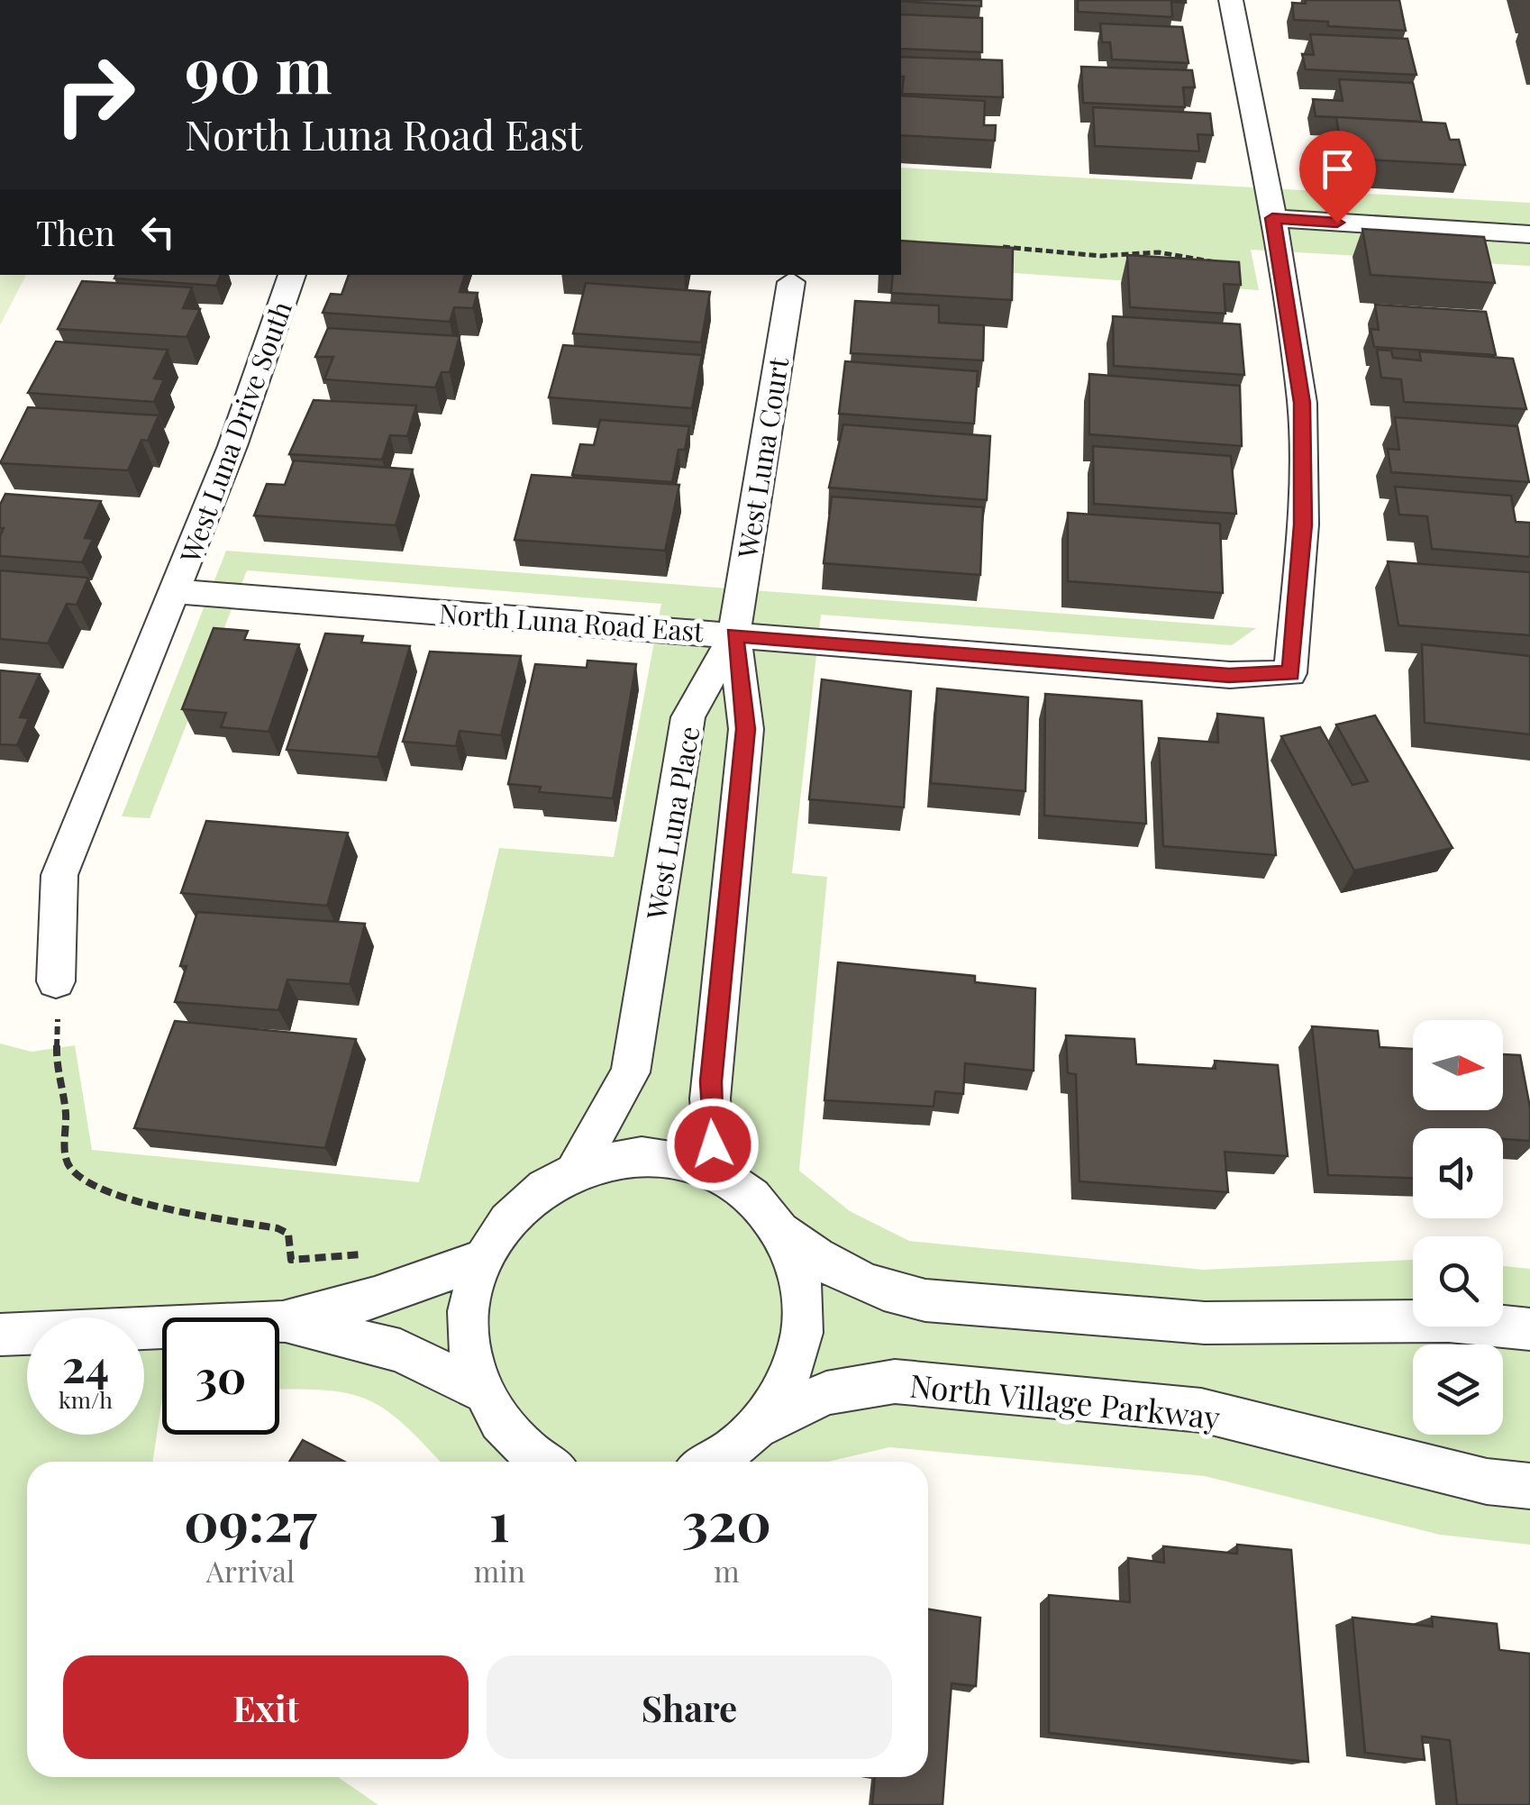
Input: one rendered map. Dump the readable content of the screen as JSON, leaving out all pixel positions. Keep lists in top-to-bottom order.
{
  "streets": {
    "street": [
      "West Luna Drive South",
      "West Luna Court",
      "North Luna Road East",
      "West Luna Place",
      "North Village Parkway"
    ]
  },
  "crossings": [
    ["West Luna Drive South", "North Luna Road East"],
    ["West Luna Court", "North Luna Road East"],
    ["West Luna Court", "West Luna Place"],
    ["North Luna Road East", "West Luna Place"]
  ],
  "north": "right",
  "page": {
    "turn": ["90 m", "North Luna Road East"],
    "then": "Then",
    "speed": "24 km/h",
    "limit": "30",
    "eta": [
      "09:27",
      "Arrival",
      "1",
      "min",
      "320",
      "m"
    ],
    "buttons": ["Exit", "Share"]
  }
}
